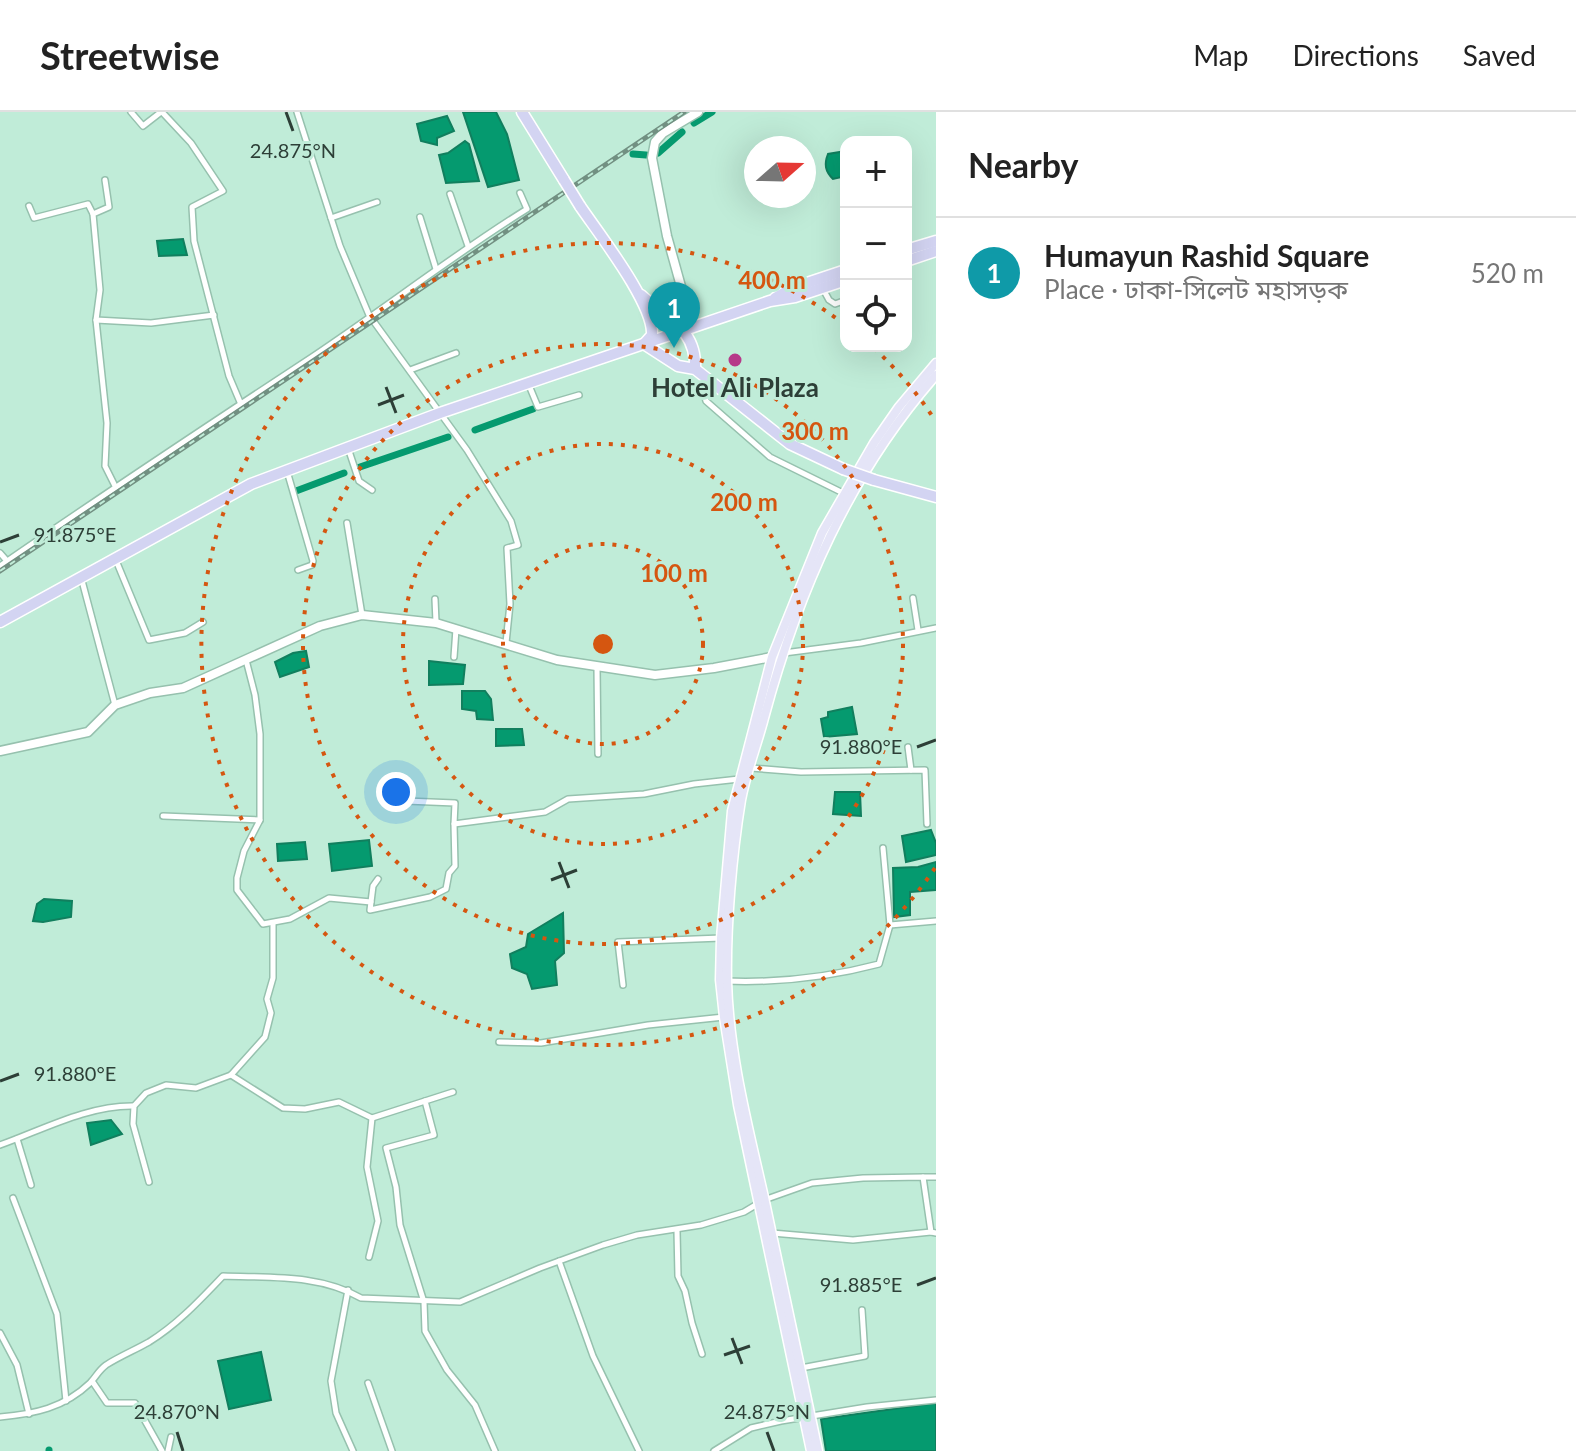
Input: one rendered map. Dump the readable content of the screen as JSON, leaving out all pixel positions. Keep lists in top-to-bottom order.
{
  "places": ["Hotel Ali Plaza"],
  "north": "right",
  "page": {
    "header": "Streetwise",
    "nav": ["Map", "Directions", "Saved"],
    "heading": "Nearby",
    "map_buttons": ["+", "−"],
    "list": [
      {
        "mark": "1",
        "name": "Humayun Rashid Square",
        "note": "Place · ঢাকা-সিলেট মহাসড়ক",
        "value": "520 m"
      }
    ],
    "pins": "1"
  },
  "coordinates": [
    "24.875°N",
    "91.875°E",
    "91.880°E",
    "91.885°E",
    "24.870°N"
  ],
  "rings": [
    "400 m",
    "300 m",
    "200 m",
    "100 m"
  ]
}
